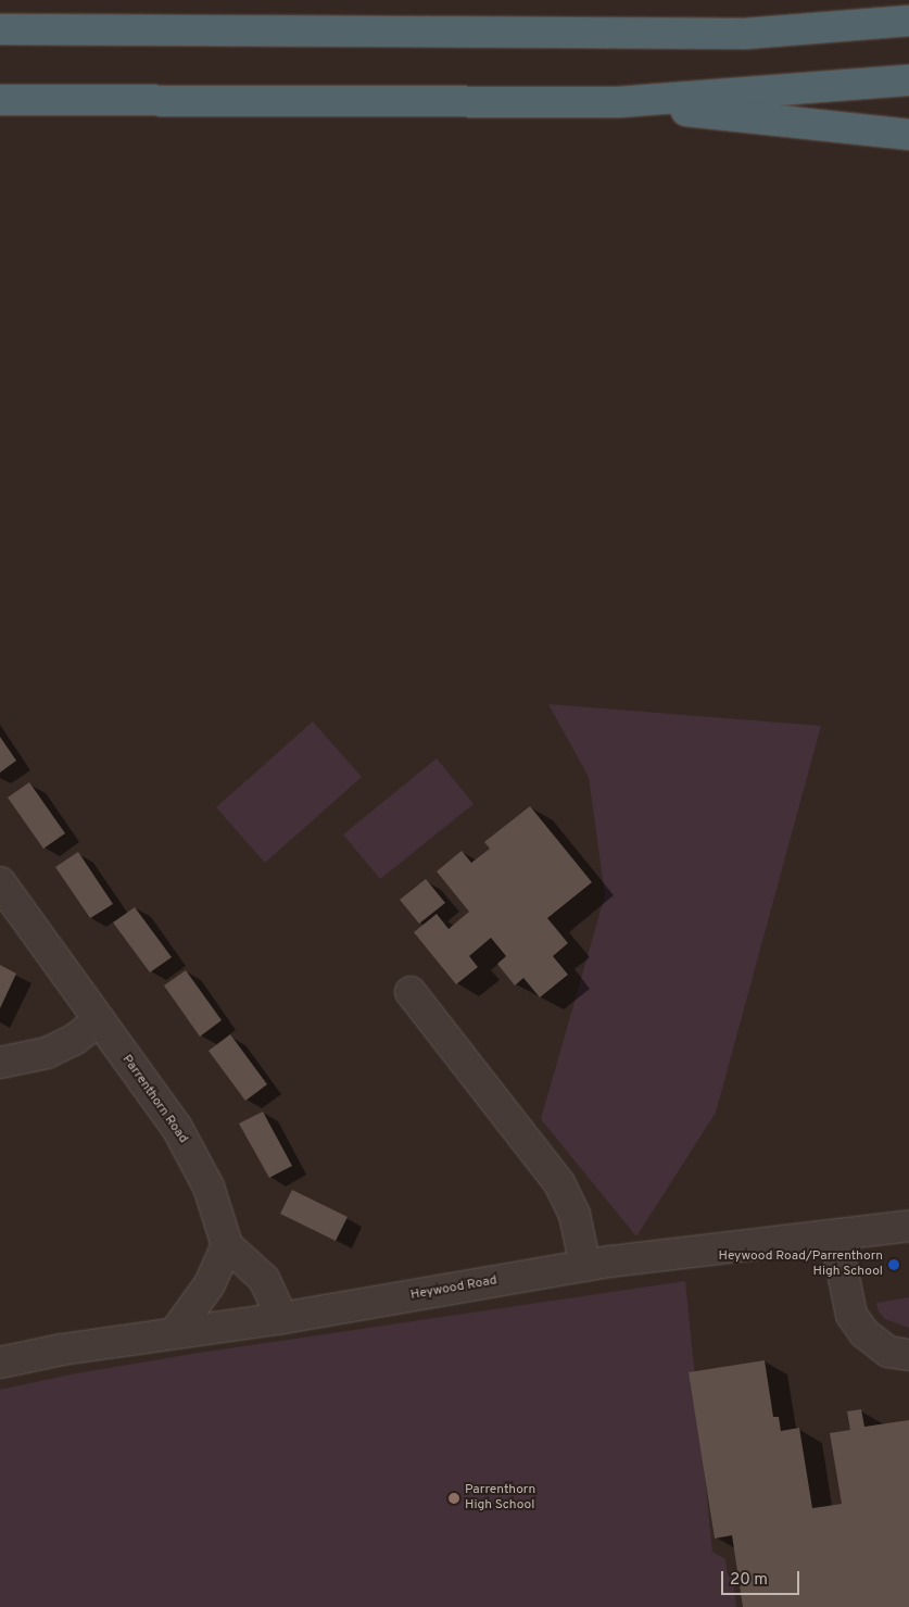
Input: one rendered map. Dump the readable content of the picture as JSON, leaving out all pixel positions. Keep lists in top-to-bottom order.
{
  "streets": {
    "street": ["Parrenthorn Road", "Heywood Road"]
  },
  "places": ["Heywood Road/Parrenthorn High School", "Parrenthorn High School"],
  "scale_bar": "20 m"
}
